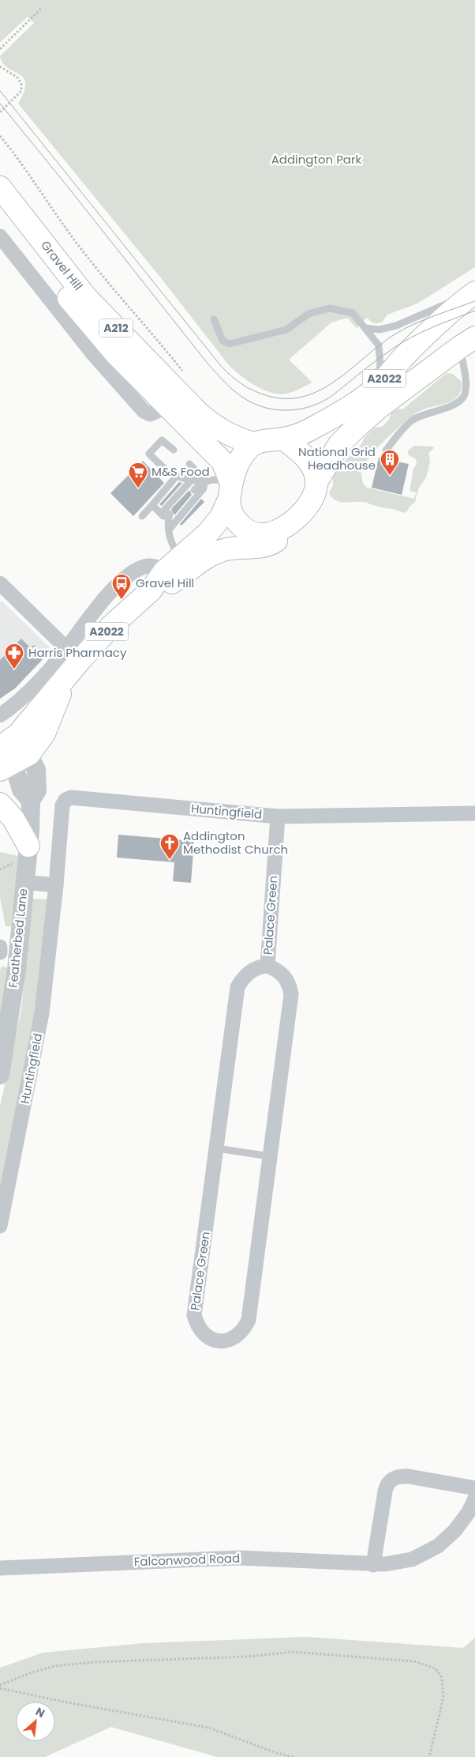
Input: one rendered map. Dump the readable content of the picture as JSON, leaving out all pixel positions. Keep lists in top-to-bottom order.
{
  "streets": {
    "main road": ["Gravel Hill", "A212", "A2022"],
    "street": [
      "Huntingfield",
      "Palace Green",
      "Featherbed Lane",
      "Falconwood Road"
    ]
  },
  "crossings": [
    ["Gravel Hill", "A2022"],
    ["A2022", "Featherbed Lane"],
    ["Huntingfield", "Palace Green"]
  ],
  "parks": ["Addington Park"],
  "places": {
    "building": ["National Grid Headhouse"],
    "supermarket": ["M&S Food"],
    "bus stop": ["Gravel Hill"],
    "pharmacy": ["Harris Pharmacy"],
    "church": ["Addington Methodist Church"]
  },
  "north": "top right"
}
